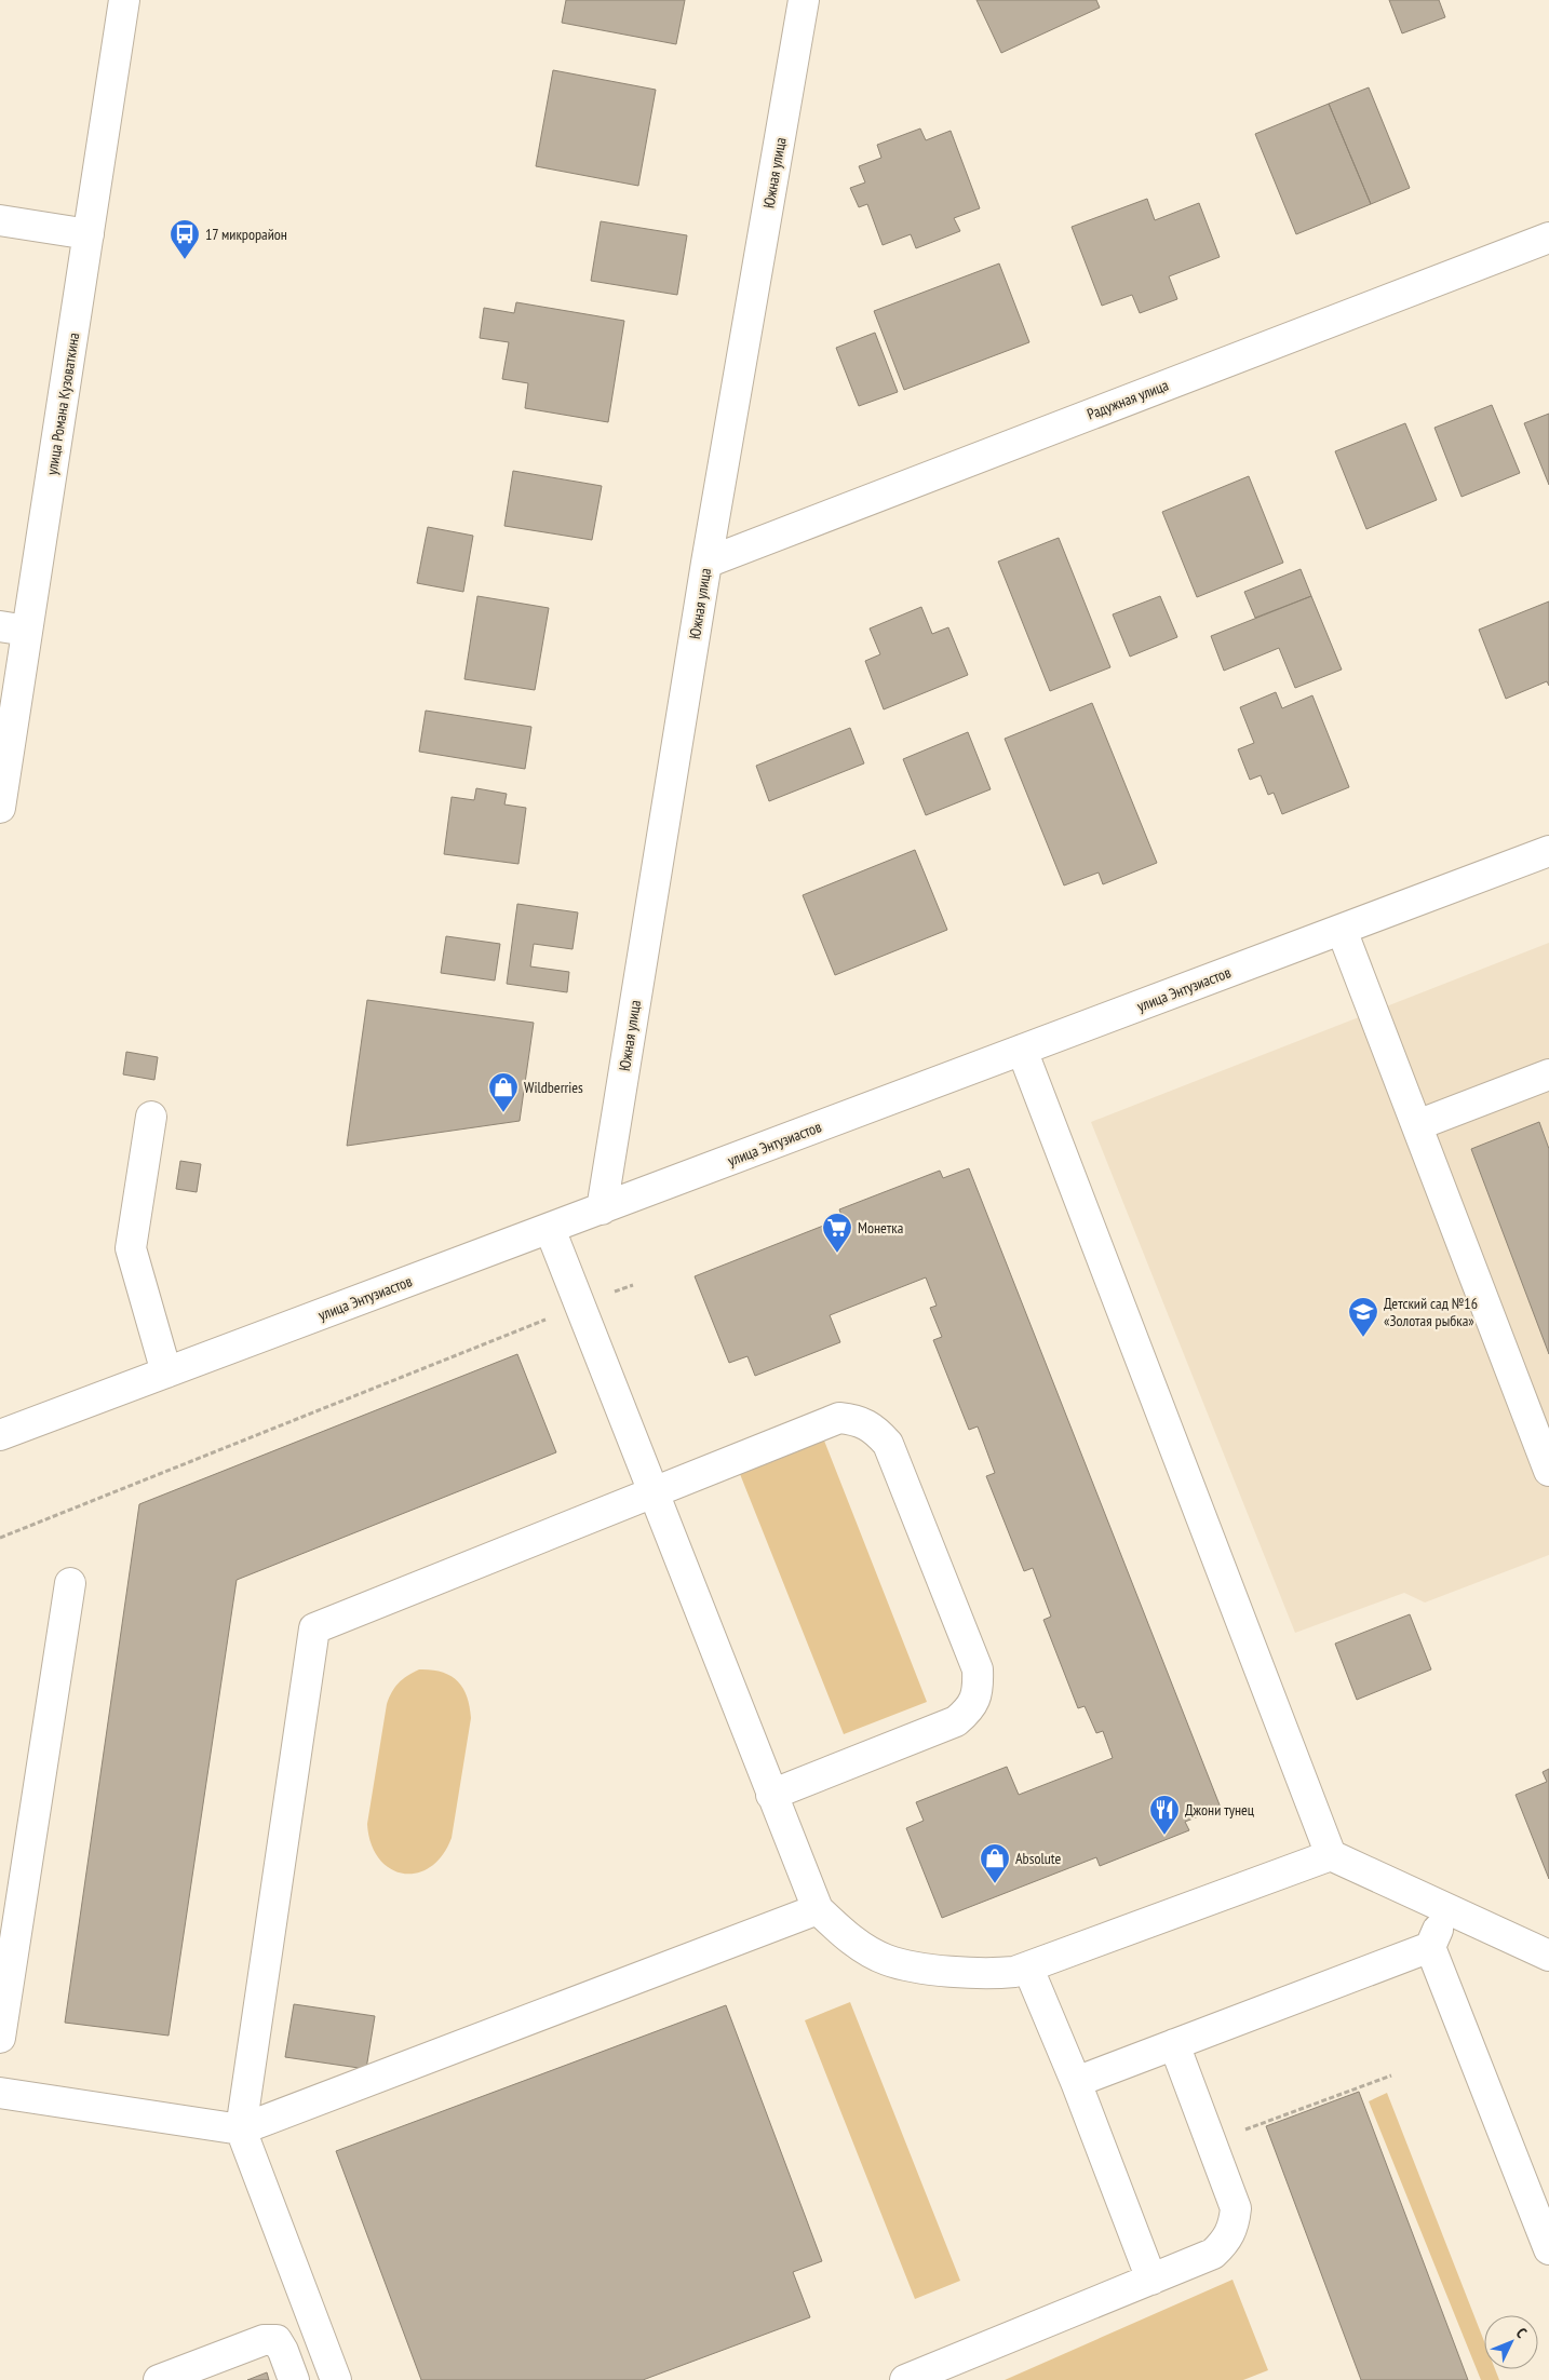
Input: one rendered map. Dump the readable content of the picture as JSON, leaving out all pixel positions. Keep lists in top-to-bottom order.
{
  "streets": {
    "street": [
      "Южная улица",
      "Радужная улица",
      "улица Романа Кузоваткина",
      "улица Энтузиастов"
    ]
  },
  "crossings": [
    ["Южная улица", "Радужная улица"],
    ["Южная улица", "улица Энтузиастов"]
  ],
  "places": {
    "bus stop": ["17 микрорайон"],
    "shop": ["Wildberries", "Absolute"],
    "supermarket": ["Монетка"],
    "school or university": ["Детский сад №16 «Золотая рыбка»"],
    "restaurant": ["Джони тунец"]
  },
  "north": "top right"
}
